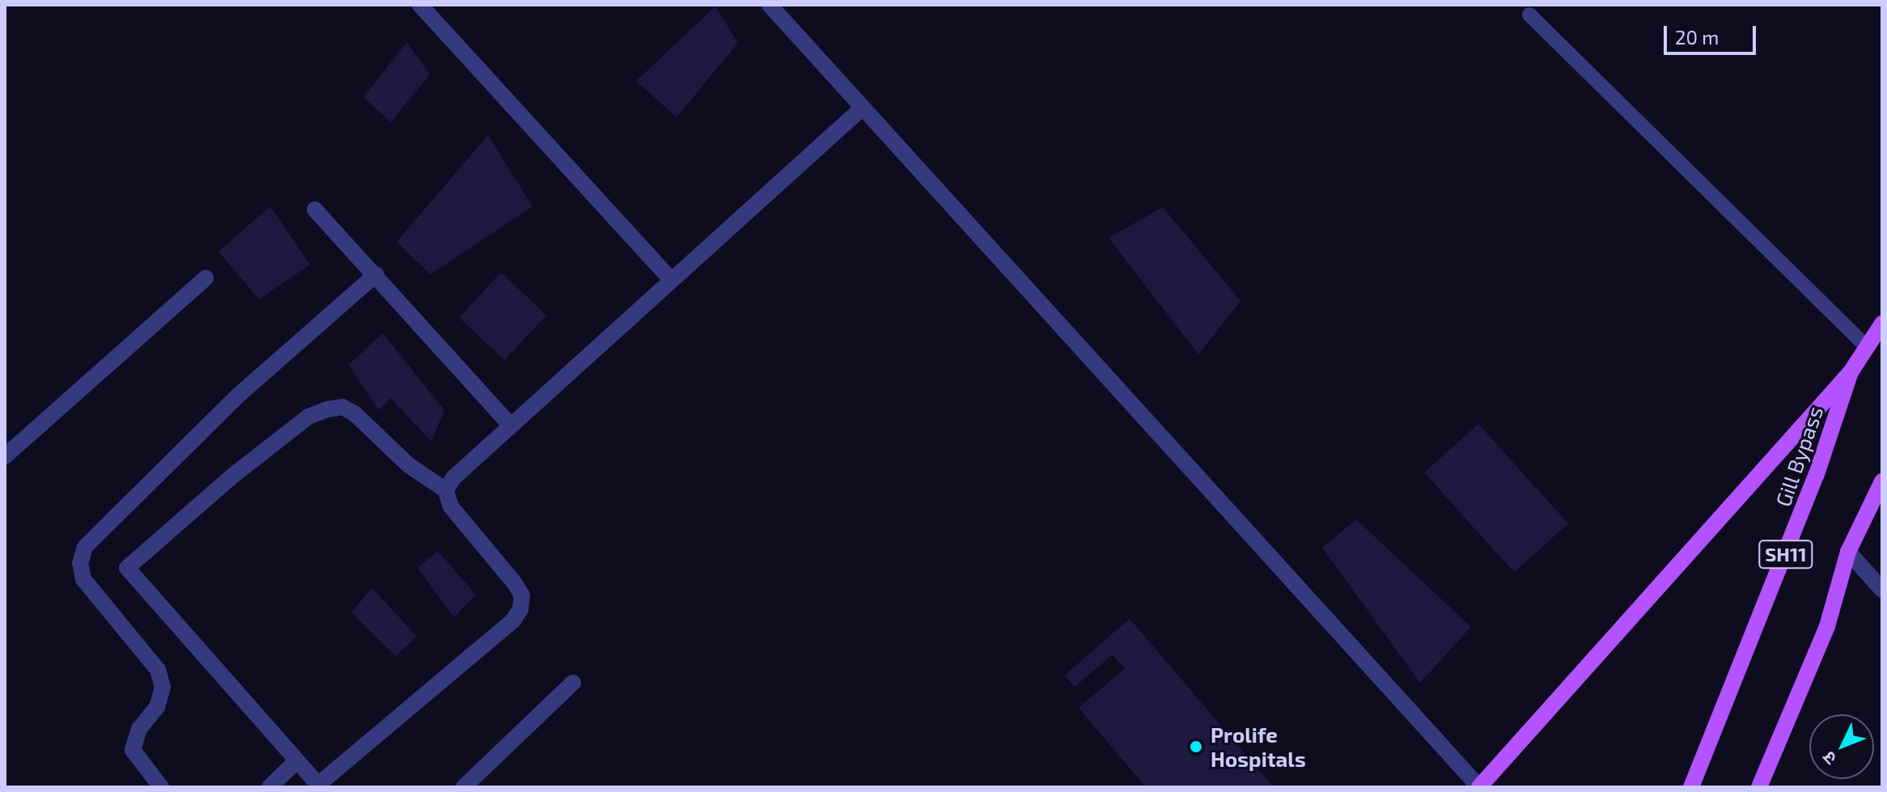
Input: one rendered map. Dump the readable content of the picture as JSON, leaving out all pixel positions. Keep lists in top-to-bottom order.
{
  "streets": {
    "main road": ["Gill Bypass", "SH11"]
  },
  "places": ["Prolife Hospitals"],
  "scale_bar": "20 m",
  "north": "bottom left"
}
